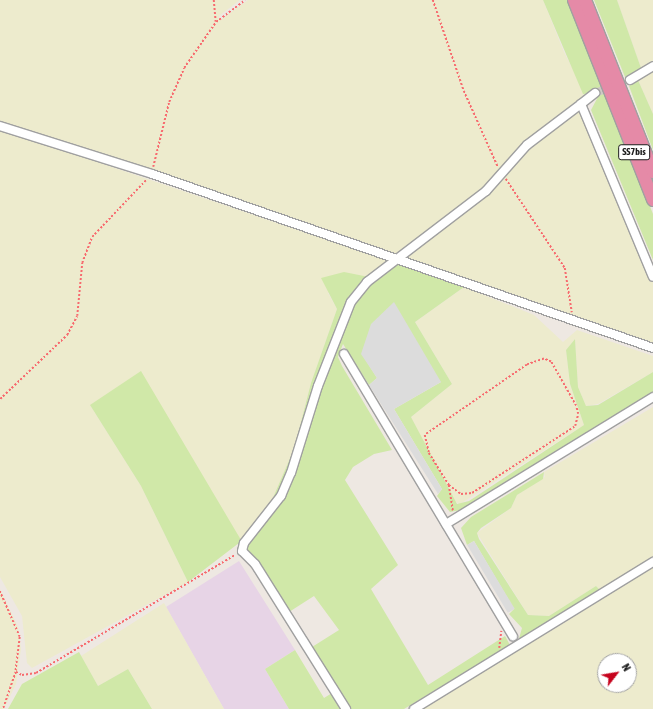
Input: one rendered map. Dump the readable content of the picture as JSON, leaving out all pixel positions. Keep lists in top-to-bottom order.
{
  "streets": {
    "highway": ["SS7bis"]
  },
  "north": "top right"
}
